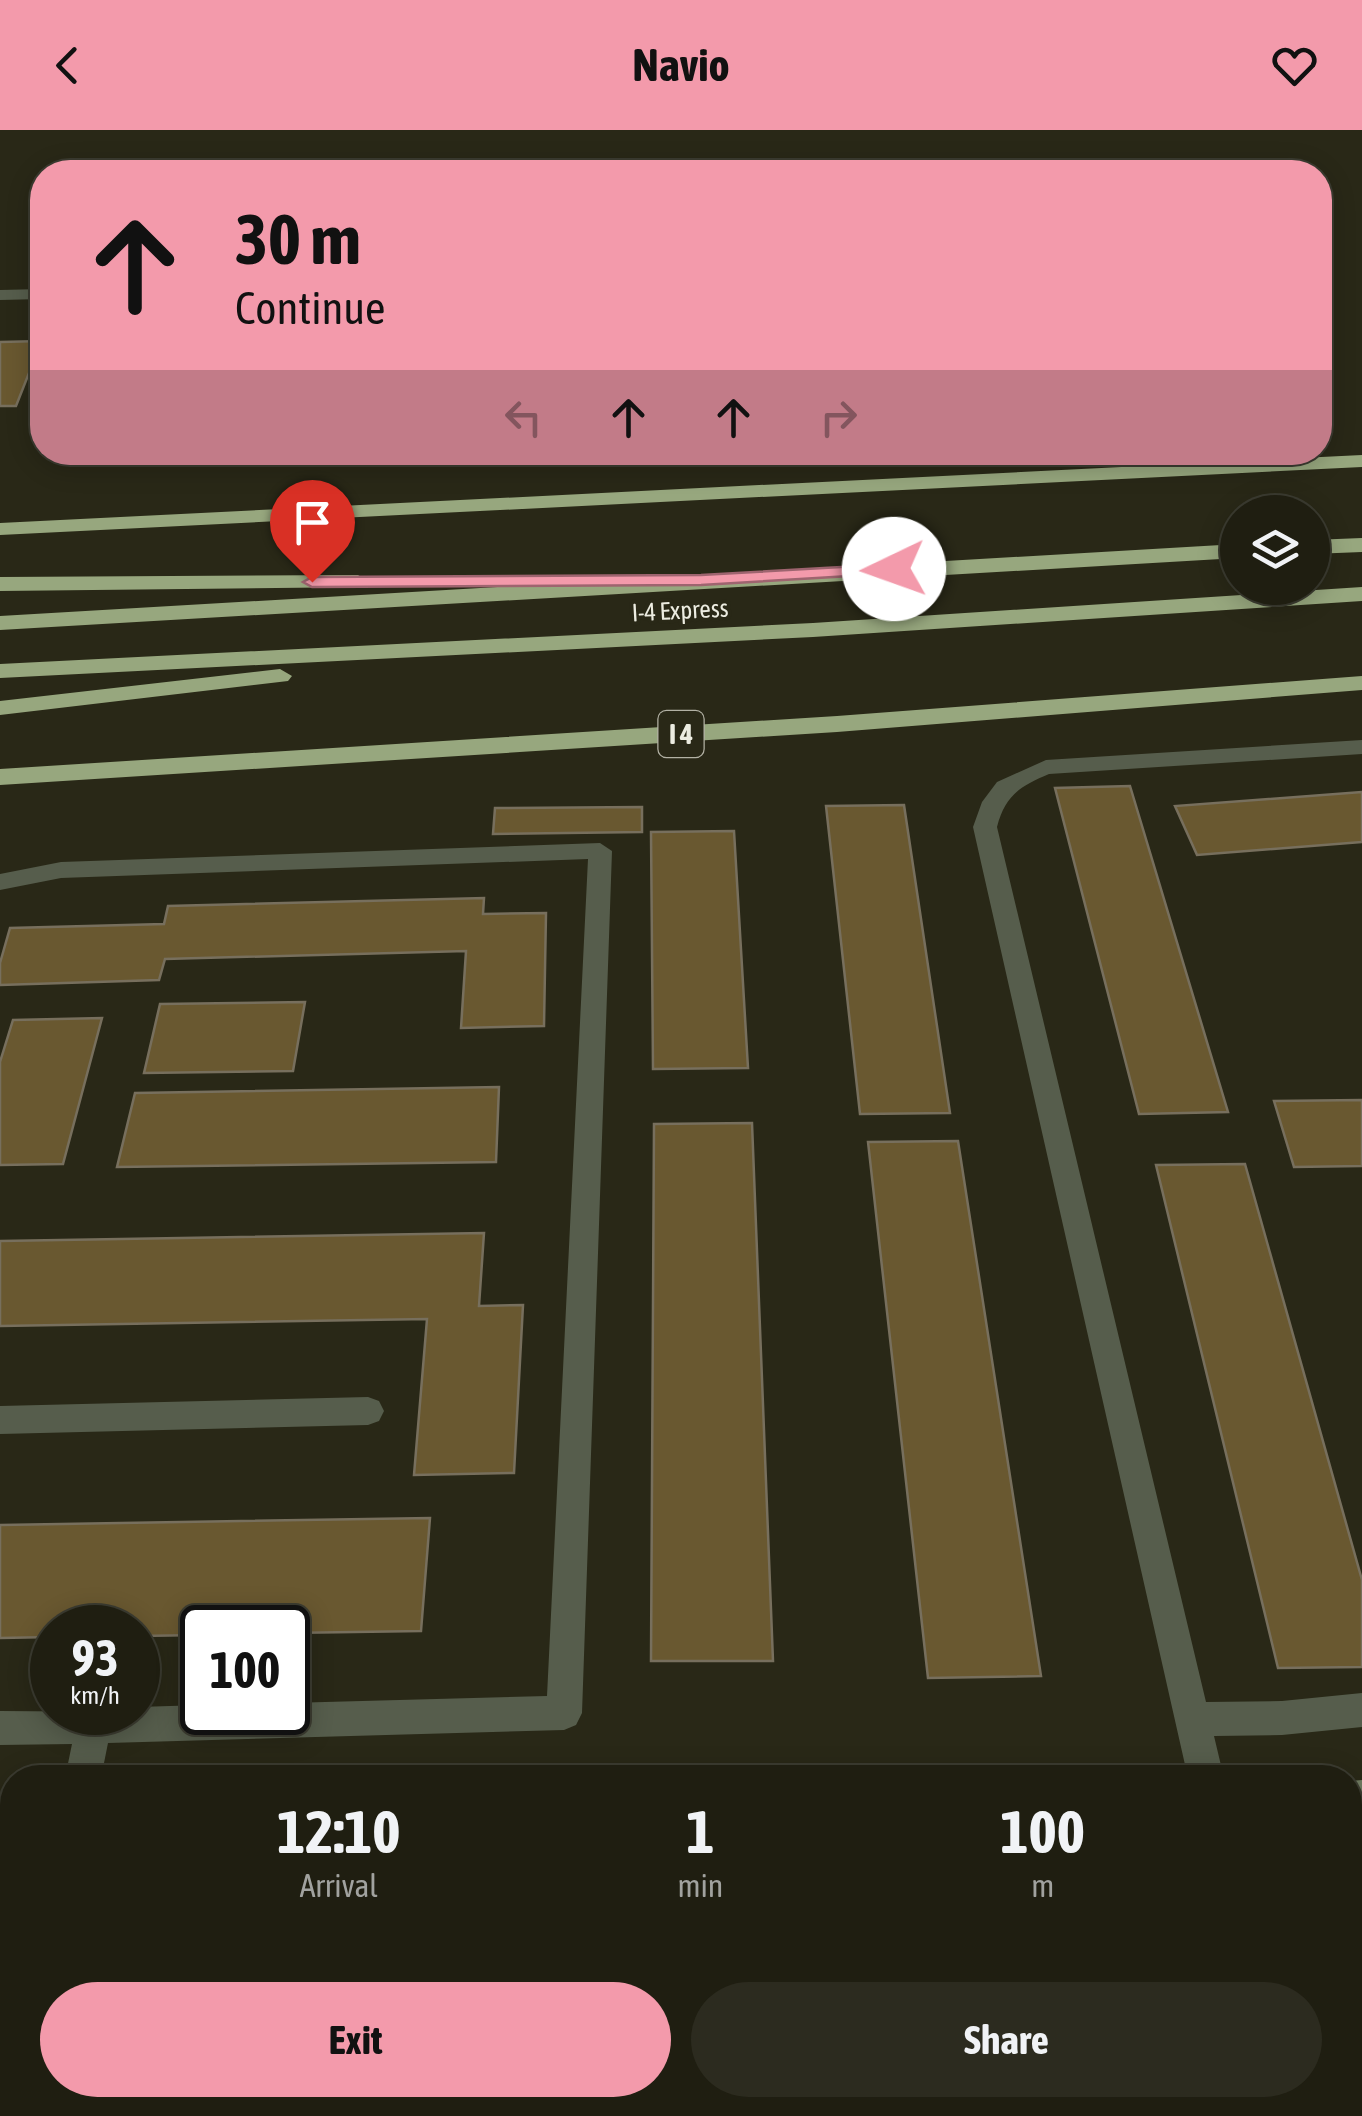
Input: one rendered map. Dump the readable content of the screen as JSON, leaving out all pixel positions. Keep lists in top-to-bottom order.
{
  "streets": {
    "highway": ["I-4 Express", "I 4"]
  },
  "page": {
    "header": "Navio",
    "turn": ["30 m", "Continue"],
    "speed": "93 km/h",
    "limit": "100",
    "eta": [
      "12:10",
      "Arrival",
      "1",
      "min",
      "100",
      "m"
    ],
    "buttons": ["Exit", "Share"]
  }
}
